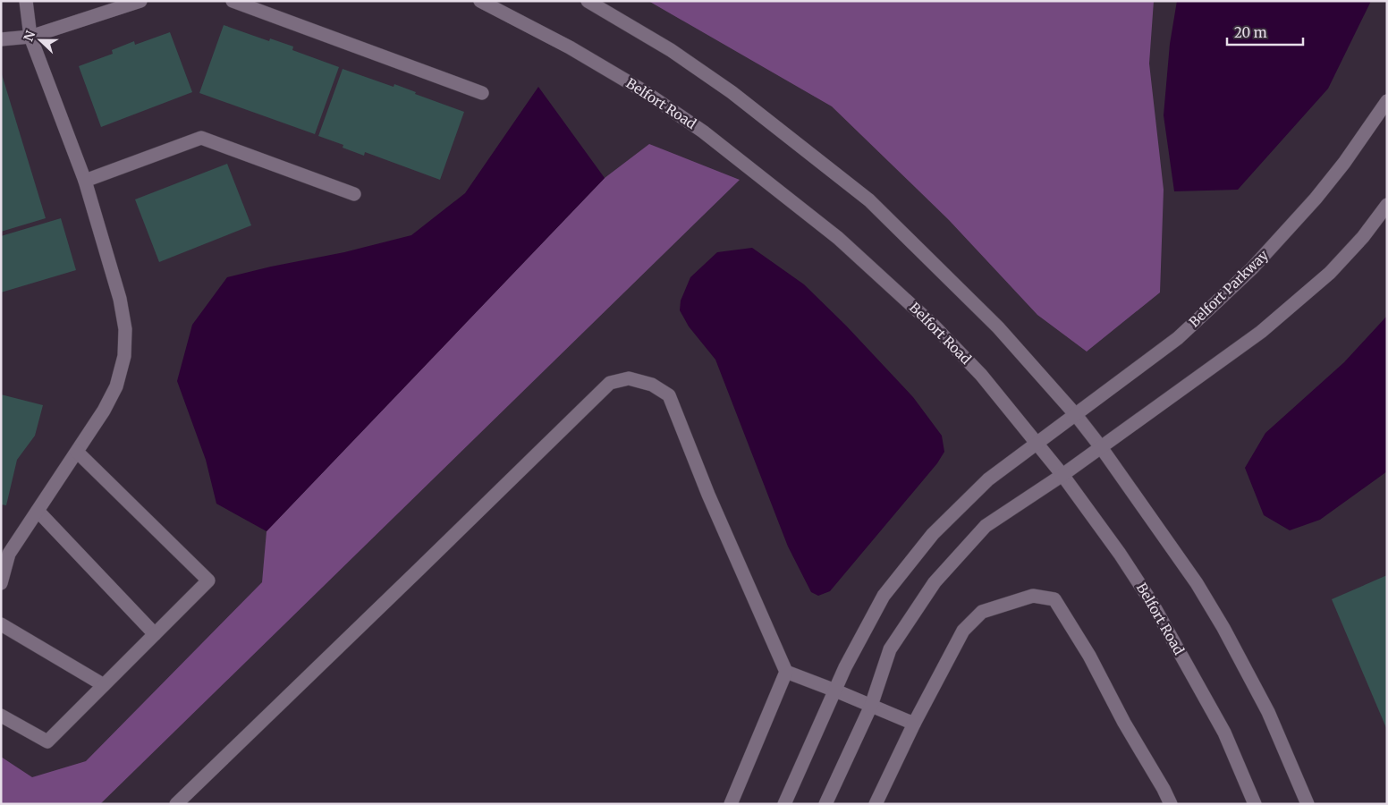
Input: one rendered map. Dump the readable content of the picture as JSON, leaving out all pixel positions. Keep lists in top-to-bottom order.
{
  "streets": {
    "street": ["Belfort Road", "Belfort Parkway"]
  },
  "crossings": [
    ["Belfort Road", "Belfort Parkway"]
  ],
  "scale_bar": "20 m",
  "north": "left"
}
